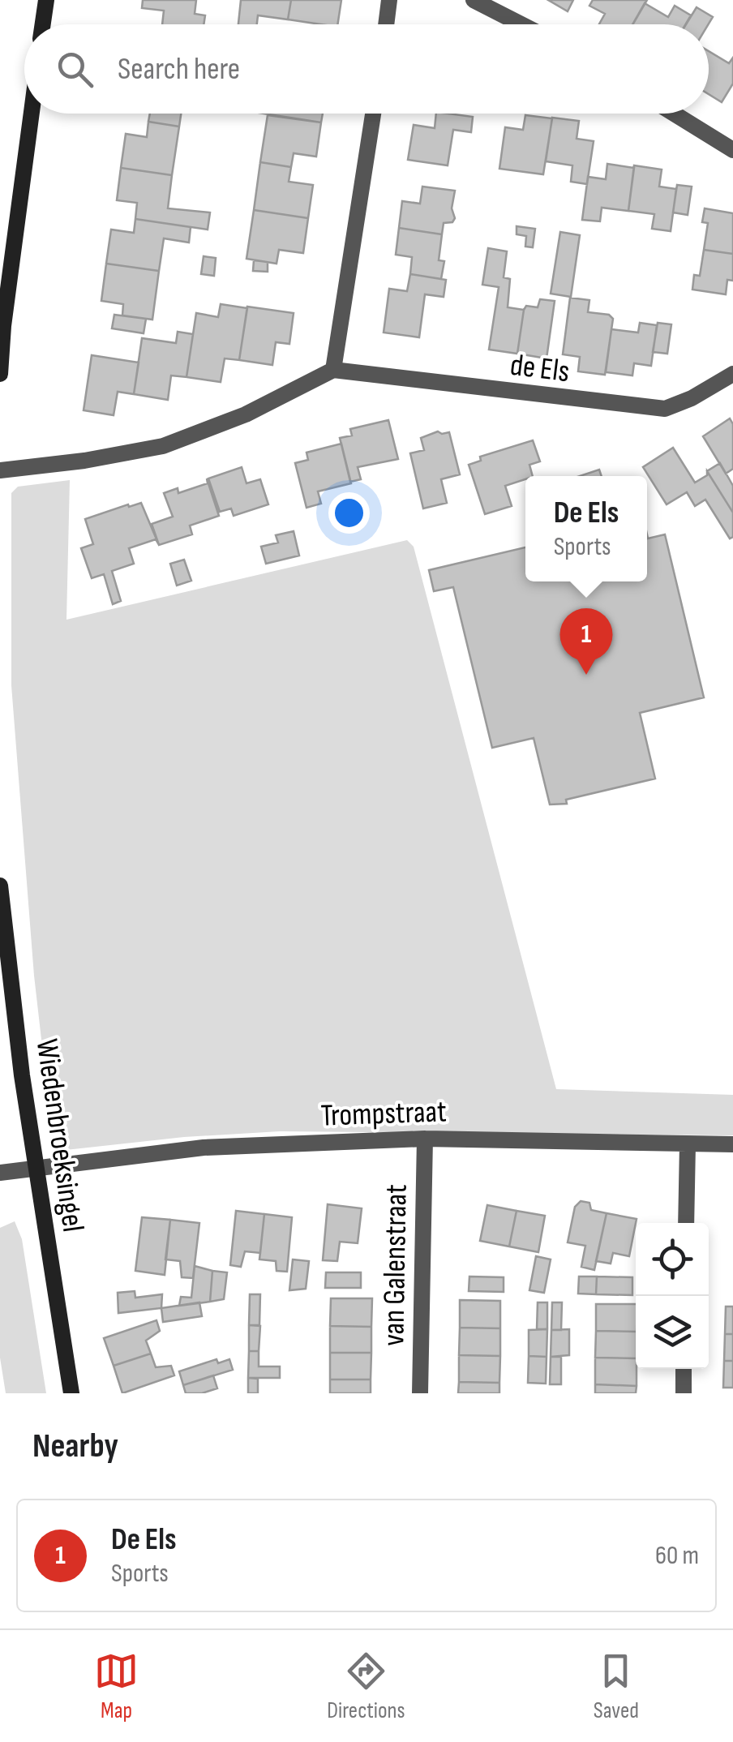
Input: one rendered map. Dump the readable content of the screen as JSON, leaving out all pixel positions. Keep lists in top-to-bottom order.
{
  "streets": {
    "street": [
      "de Els",
      "Trompstraat",
      "Wiedenbroeksingel",
      "van Galenstraat"
    ]
  },
  "crossings": [
    ["Trompstraat", "Wiedenbroeksingel"],
    ["Trompstraat", "van Galenstraat"]
  ],
  "page": {
    "search": "Search here",
    "popup": ["De Els", "Sports"],
    "pins": "1",
    "heading": "Nearby",
    "list": [
      {
        "mark": "1",
        "name": "De Els",
        "note": "Sports",
        "value": "60 m"
      }
    ],
    "nav": ["Map", "Directions", "Saved"]
  }
}
